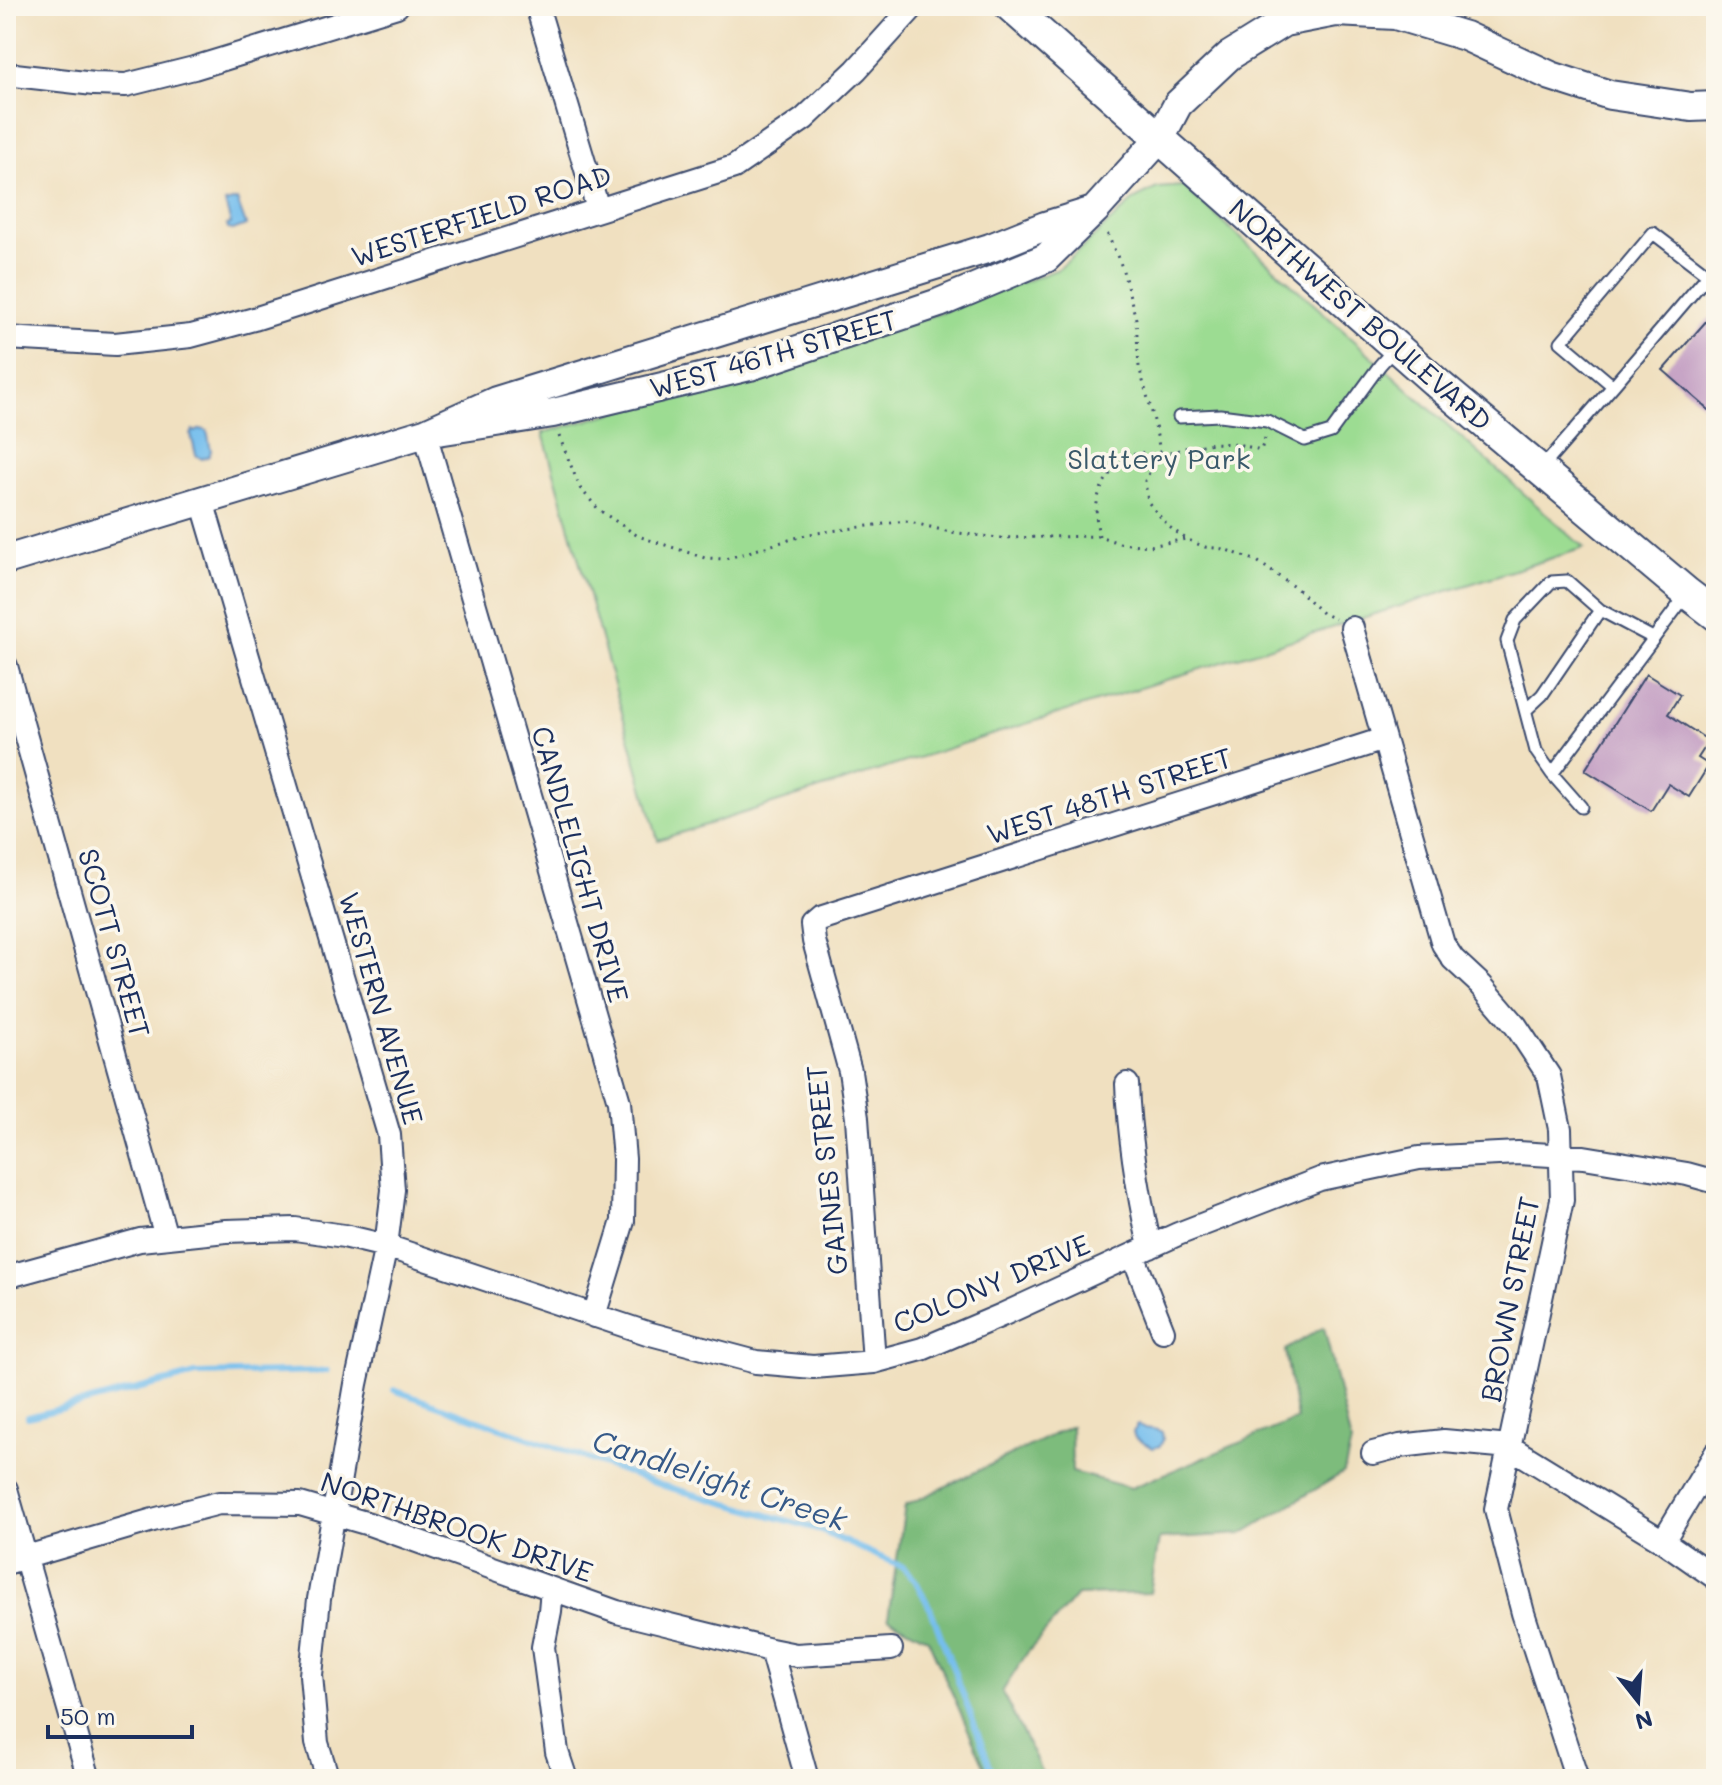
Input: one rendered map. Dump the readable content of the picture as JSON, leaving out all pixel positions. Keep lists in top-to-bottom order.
{
  "streets": {
    "main road": ["NORTHWEST BOULEVARD"],
    "street": [
      "WESTERFIELD ROAD",
      "WEST 46TH STREET",
      "WEST 48TH STREET",
      "CANDLELIGHT DRIVE",
      "SCOTT STREET",
      "WESTERN AVENUE",
      "GAINES STREET",
      "COLONY DRIVE",
      "BROWN STREET",
      "NORTHBROOK DRIVE"
    ]
  },
  "crossings": [
    ["NORTHWEST BOULEVARD", "WEST 46TH STREET"],
    ["WEST 46TH STREET", "CANDLELIGHT DRIVE"],
    ["WEST 46TH STREET", "WESTERN AVENUE"],
    ["WEST 48TH STREET", "GAINES STREET"],
    ["WEST 48TH STREET", "BROWN STREET"],
    ["CANDLELIGHT DRIVE", "COLONY DRIVE"],
    ["SCOTT STREET", "COLONY DRIVE"],
    ["WESTERN AVENUE", "COLONY DRIVE"],
    ["WESTERN AVENUE", "NORTHBROOK DRIVE"],
    ["GAINES STREET", "COLONY DRIVE"],
    ["COLONY DRIVE", "BROWN STREET"]
  ],
  "water": ["Candlelight Creek"],
  "parks": ["Slattery Park"],
  "scale_bar": "50 m",
  "north": "bottom"
}
